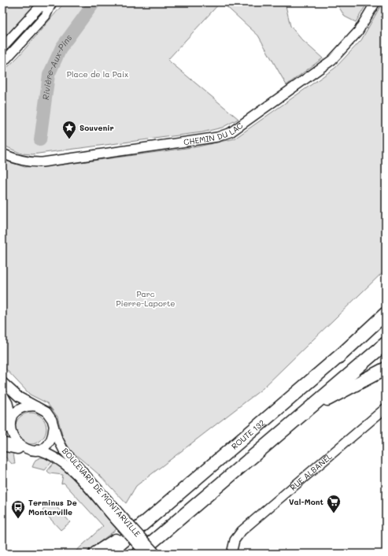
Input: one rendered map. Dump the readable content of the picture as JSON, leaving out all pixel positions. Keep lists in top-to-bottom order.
{
  "streets": {
    "highway": ["ROUTE 132"],
    "street": ["CHEMIN DU LAC", "RUE ALBANEL", "BOULEVARD DE MONTARVILLE"]
  },
  "water": ["Rivière-Aux-Pins"],
  "parks": ["Place de la Paix", "Parc Pierre-Laporte"],
  "places": {
    "place": ["Souvenir"],
    "supermarket": ["Val-Mont"],
    "bus stop": ["Terminus De Montarville"]
  }
}
